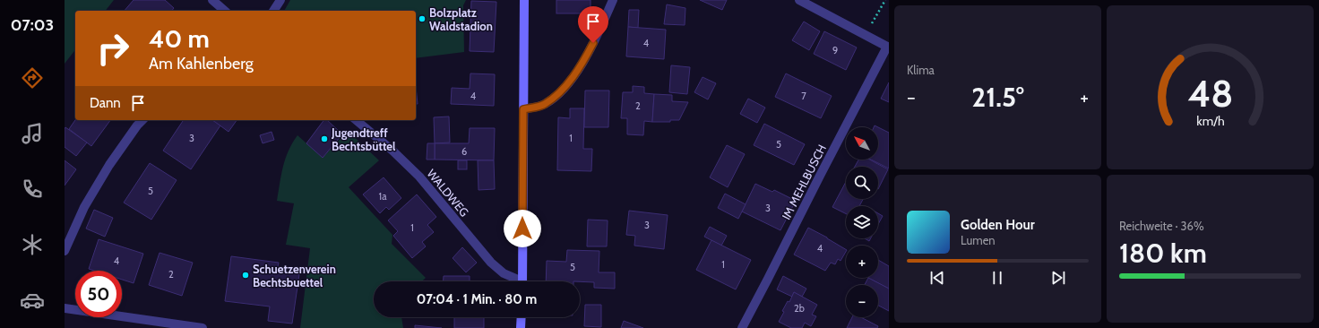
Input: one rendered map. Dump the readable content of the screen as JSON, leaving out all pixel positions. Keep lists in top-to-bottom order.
{
  "streets": {
    "street": ["IM MEHLBUSCH", "WALDWEG"]
  },
  "places": ["Bolzplatz Waldstadion", "Jugendtreff Bechtsbüttel", "Schuetzenverein Bechtsbuettel"],
  "house_numbers": [
    "4",
    "9",
    "4",
    "7",
    "2",
    "3",
    "1",
    "5",
    "6",
    "5",
    "1a",
    "3",
    "3",
    "1",
    "4",
    "4",
    "1",
    "5",
    "2",
    "2b"
  ],
  "north": "top left",
  "page": {
    "tabs": "07:03",
    "tile": [
      "Klima",
      ["Reichweite · 36%", "180 km"]
    ],
    "turn": ["40 m", "Am Kahlenberg"],
    "heat": ["−", "21.5°", "+"],
    "then": "Dann",
    "map_buttons": ["+", "−"],
    "song": ["Golden Hour", "Lumen"],
    "limit": "50",
    "trip": "07:04 · 1 Min. · 80 m",
    "gauge": ["48", "km/h"]
  }
}
